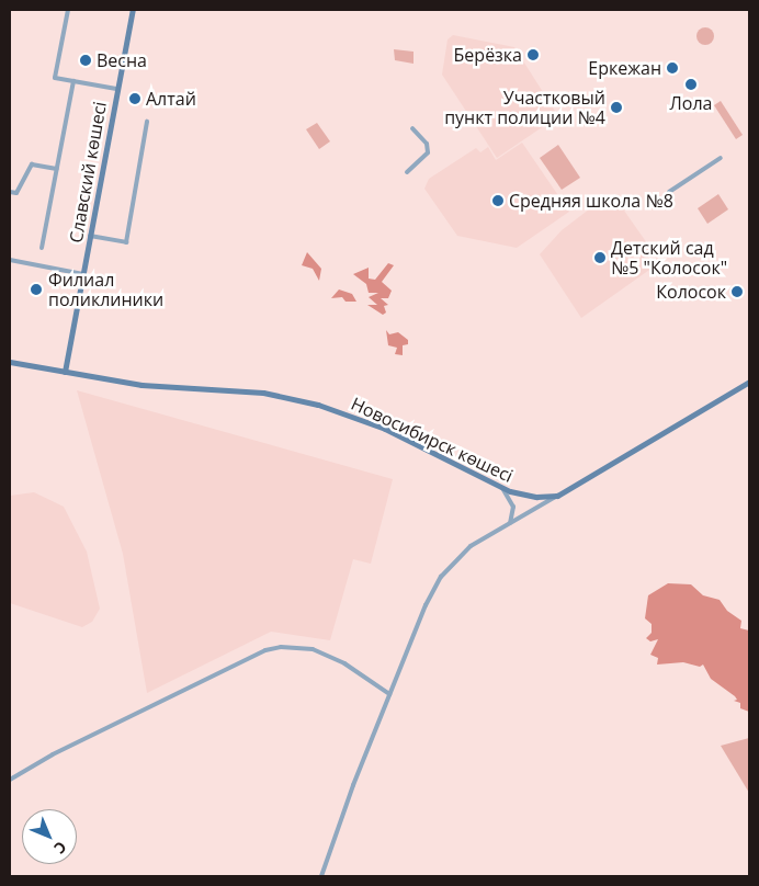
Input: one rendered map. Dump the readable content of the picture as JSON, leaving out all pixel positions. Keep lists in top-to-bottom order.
{
  "streets": {
    "main road": ["Славский көшесі", "Новосибирск көшесі"]
  },
  "crossings": [
    ["Славский көшесі", "Новосибирск көшесі"]
  ],
  "places": [
    "Берёзка",
    "Весна",
    "Еркежан",
    "Лола",
    "Алтай",
    "Участковый пункт полиции №4",
    "Средняя школа №8",
    "Детский сад №5 \"Колосок\"",
    "Филиал поликлиники",
    "Колосок"
  ],
  "north": "bottom right"
}
